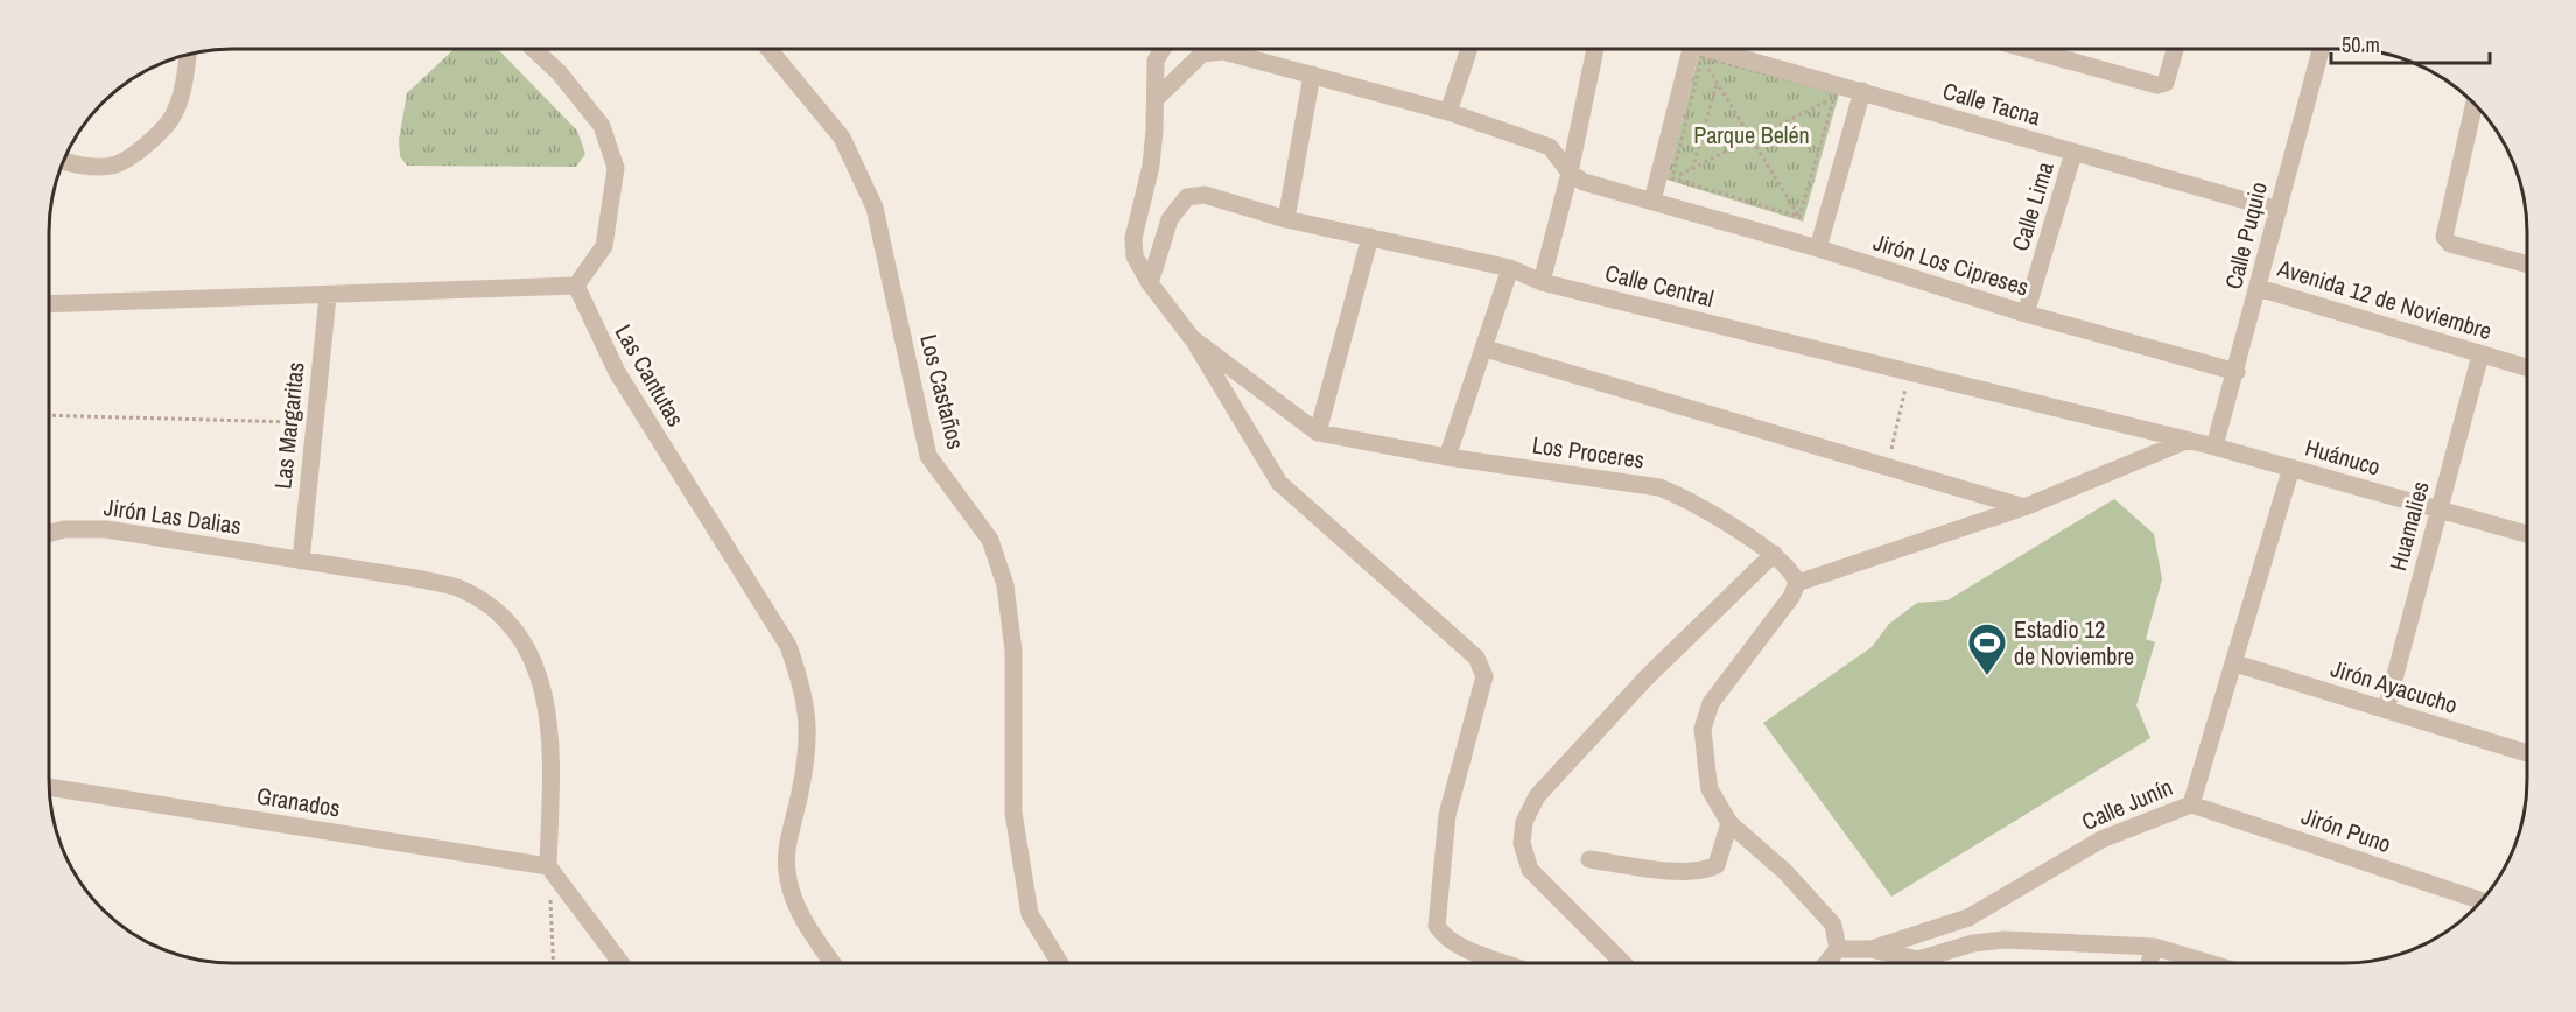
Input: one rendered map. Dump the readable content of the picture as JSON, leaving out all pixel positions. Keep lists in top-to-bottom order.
{
  "streets": {
    "street": [
      "Calle Tacna",
      "Calle Lima",
      "Calle Puquio",
      "Jirón Los Cipreses",
      "Calle Central",
      "Avenida 12 de Noviembre",
      "Las Cantutas",
      "Los Castaños",
      "Las Margaritas",
      "Los Proceres",
      "Huánuco",
      "Jirón Las Dalias",
      "Huamalies",
      "Jirón Ayacucho",
      "Granados",
      "Calle Junín",
      "Jirón Puno"
    ]
  },
  "crossings": [
    ["Calle Tacna", "Calle Lima"],
    ["Calle Tacna", "Calle Puquio"],
    ["Calle Lima", "Jirón Los Cipreses"],
    ["Calle Puquio", "Jirón Los Cipreses"],
    ["Calle Puquio", "Calle Central"],
    ["Calle Puquio", "Avenida 12 de Noviembre"],
    ["Calle Puquio", "Huánuco"],
    ["Calle Central", "Los Proceres"],
    ["Calle Central", "Huánuco"],
    ["Avenida 12 de Noviembre", "Huamalies"],
    ["Las Margaritas", "Jirón Las Dalias"],
    ["Huánuco", "Huamalies"],
    ["Huánuco", "Calle Junín"],
    ["Jirón Las Dalias", "Granados"],
    ["Huamalies", "Jirón Ayacucho"],
    ["Jirón Ayacucho", "Calle Junín"],
    ["Calle Junín", "Jirón Puno"]
  ],
  "parks": ["Parque Belén"],
  "places": {
    "sports": ["Estadio 12 de Noviembre"]
  },
  "scale_bar": "50 m"
}
